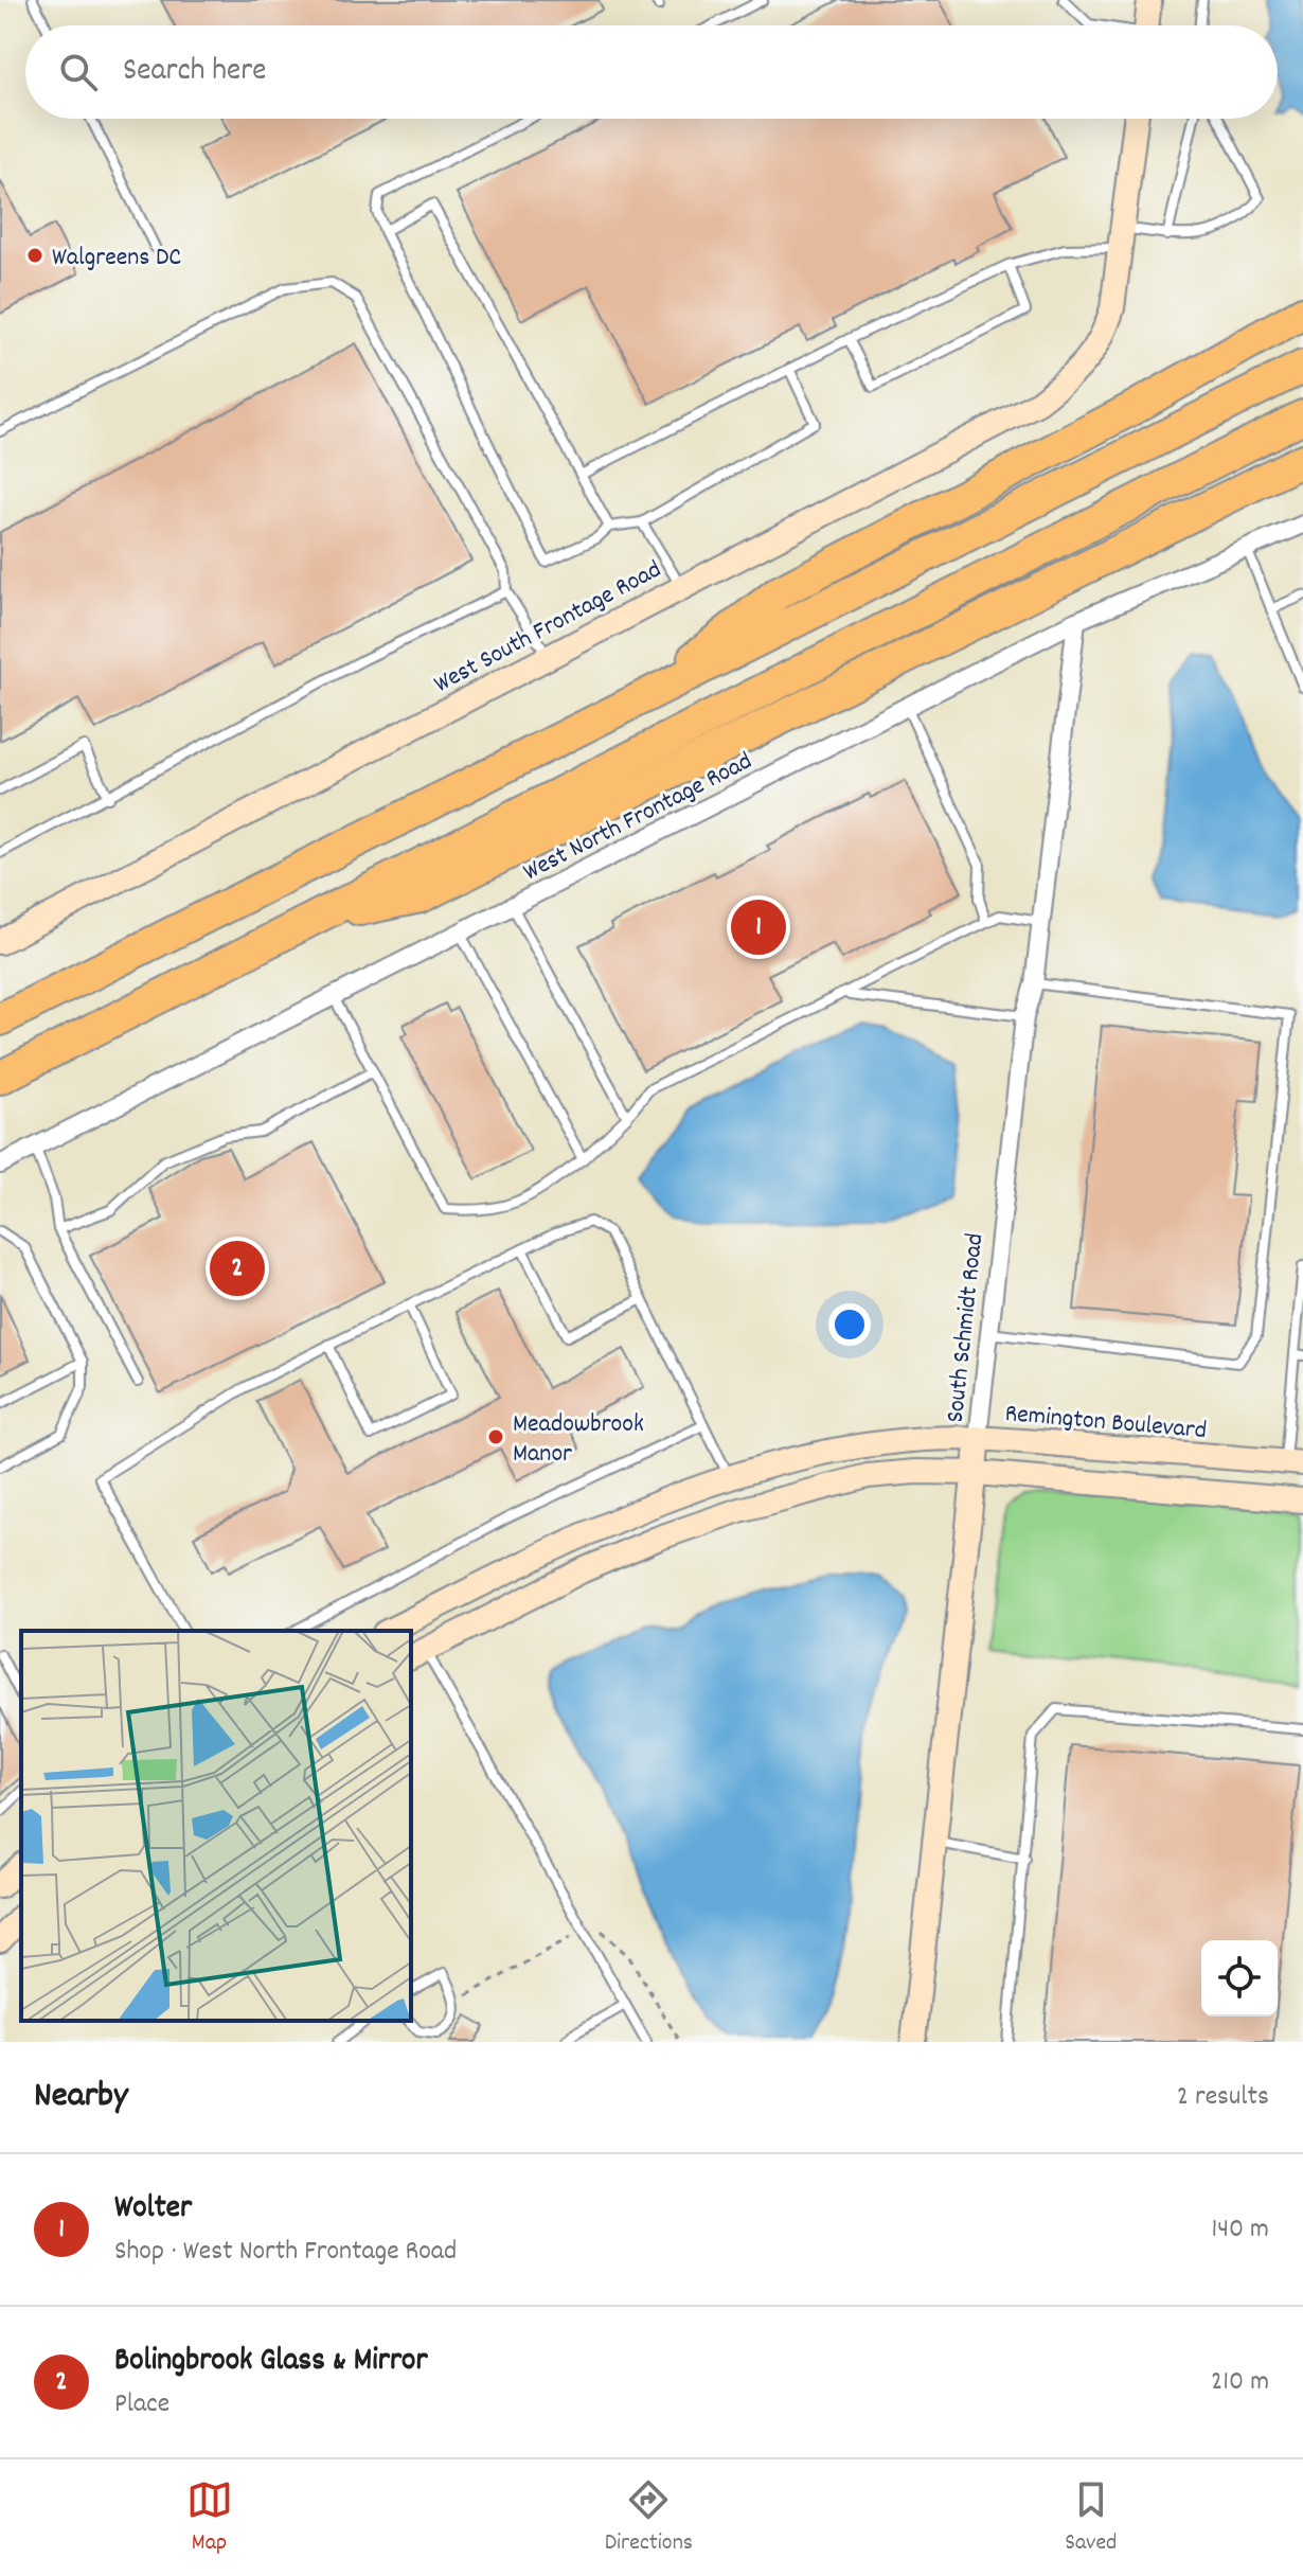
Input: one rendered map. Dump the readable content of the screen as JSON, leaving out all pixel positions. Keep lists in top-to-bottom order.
{
  "streets": {
    "street": [
      "West South Frontage Road",
      "West North Frontage Road",
      "South Schmidt Road",
      "Remington Boulevard"
    ]
  },
  "crossings": [
    ["West North Frontage Road", "South Schmidt Road"],
    ["South Schmidt Road", "Remington Boulevard"]
  ],
  "places": ["Walgreens DC", "Meadowbrook Manor"],
  "page": {
    "search": "Search here",
    "pins": ["1", "2"],
    "heading": ["Nearby", "2 results"],
    "list": [
      {
        "mark": "1",
        "name": "Wolter",
        "note": "Shop · West North Frontage Road",
        "value": "140 m"
      },
      {
        "mark": "2",
        "name": "Bolingbrook Glass & Mirror",
        "note": "Place",
        "value": "210 m"
      }
    ],
    "nav": ["Map", "Directions", "Saved"]
  }
}
